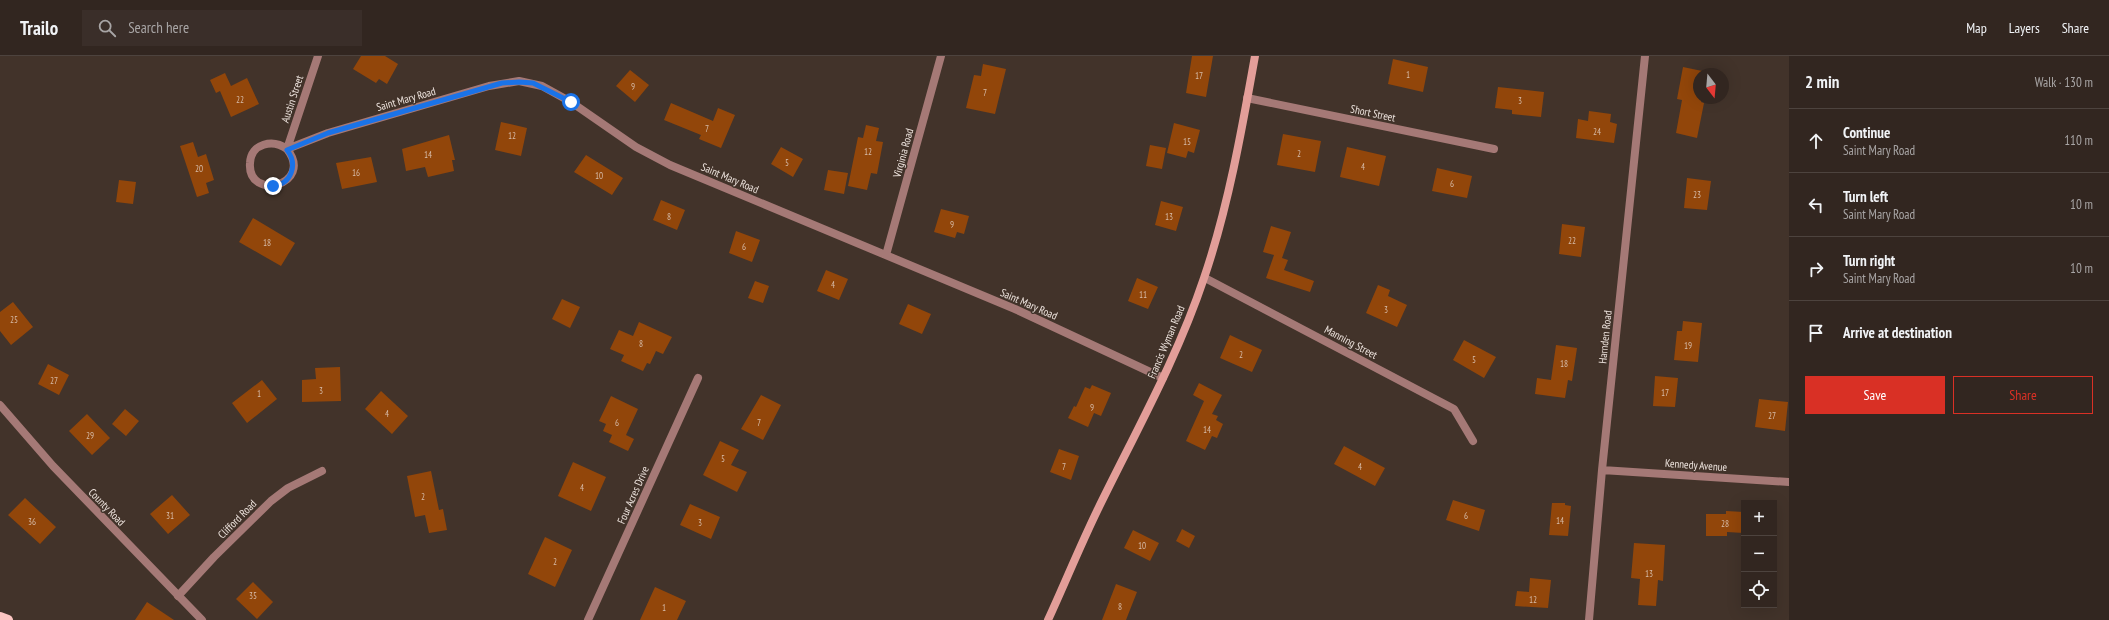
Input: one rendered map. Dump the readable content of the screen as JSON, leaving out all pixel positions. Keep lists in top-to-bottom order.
{
  "streets": {
    "main road": ["Francis Wyman Road"],
    "street": [
      "Austin Street",
      "Saint Mary Road",
      "Short Street",
      "Virginia Road",
      "Harnden Road",
      "Manning Street",
      "Kennedy Avenue",
      "Four Acres Drive",
      "County Road",
      "Clifford Road"
    ]
  },
  "crossings": [
    ["Austin Street", "Saint Mary Road"],
    ["Saint Mary Road", "Virginia Road"],
    ["Saint Mary Road", "Francis Wyman Road"],
    ["Short Street", "Francis Wyman Road"],
    ["Harnden Road", "Kennedy Avenue"],
    ["Francis Wyman Road", "Manning Street"],
    ["County Road", "Clifford Road"]
  ],
  "house_numbers": [
    "1",
    "17",
    "9",
    "7",
    "22",
    "3",
    "7",
    "24",
    "12",
    "15",
    "12",
    "2",
    "14",
    "5",
    "4",
    "20",
    "16",
    "10",
    "6",
    "23",
    "8",
    "13",
    "9",
    "22",
    "18",
    "6",
    "4",
    "11",
    "3",
    "25",
    "8",
    "19",
    "2",
    "5",
    "18",
    "27",
    "3",
    "17",
    "1",
    "9",
    "4",
    "27",
    "6",
    "7",
    "14",
    "29",
    "5",
    "7",
    "4",
    "4",
    "2",
    "31",
    "6",
    "14",
    "36",
    "3",
    "28",
    "10",
    "2",
    "13",
    "35",
    "12",
    "8",
    "1"
  ],
  "north": "bottom",
  "page": {
    "header": "Trailo",
    "search": "Search here",
    "nav": ["Map", "Layers", "Share"],
    "heading": ["2 min", "Walk · 130 m"],
    "list": [
      ["Continue", "Saint Mary Road", "110 m"],
      ["Turn left", "Saint Mary Road", "10 m"],
      ["Turn right", "Saint Mary Road", "10 m"],
      "Arrive at destination"
    ],
    "buttons": ["Save", "Share"],
    "map_buttons": ["+", "−"]
  }
}
